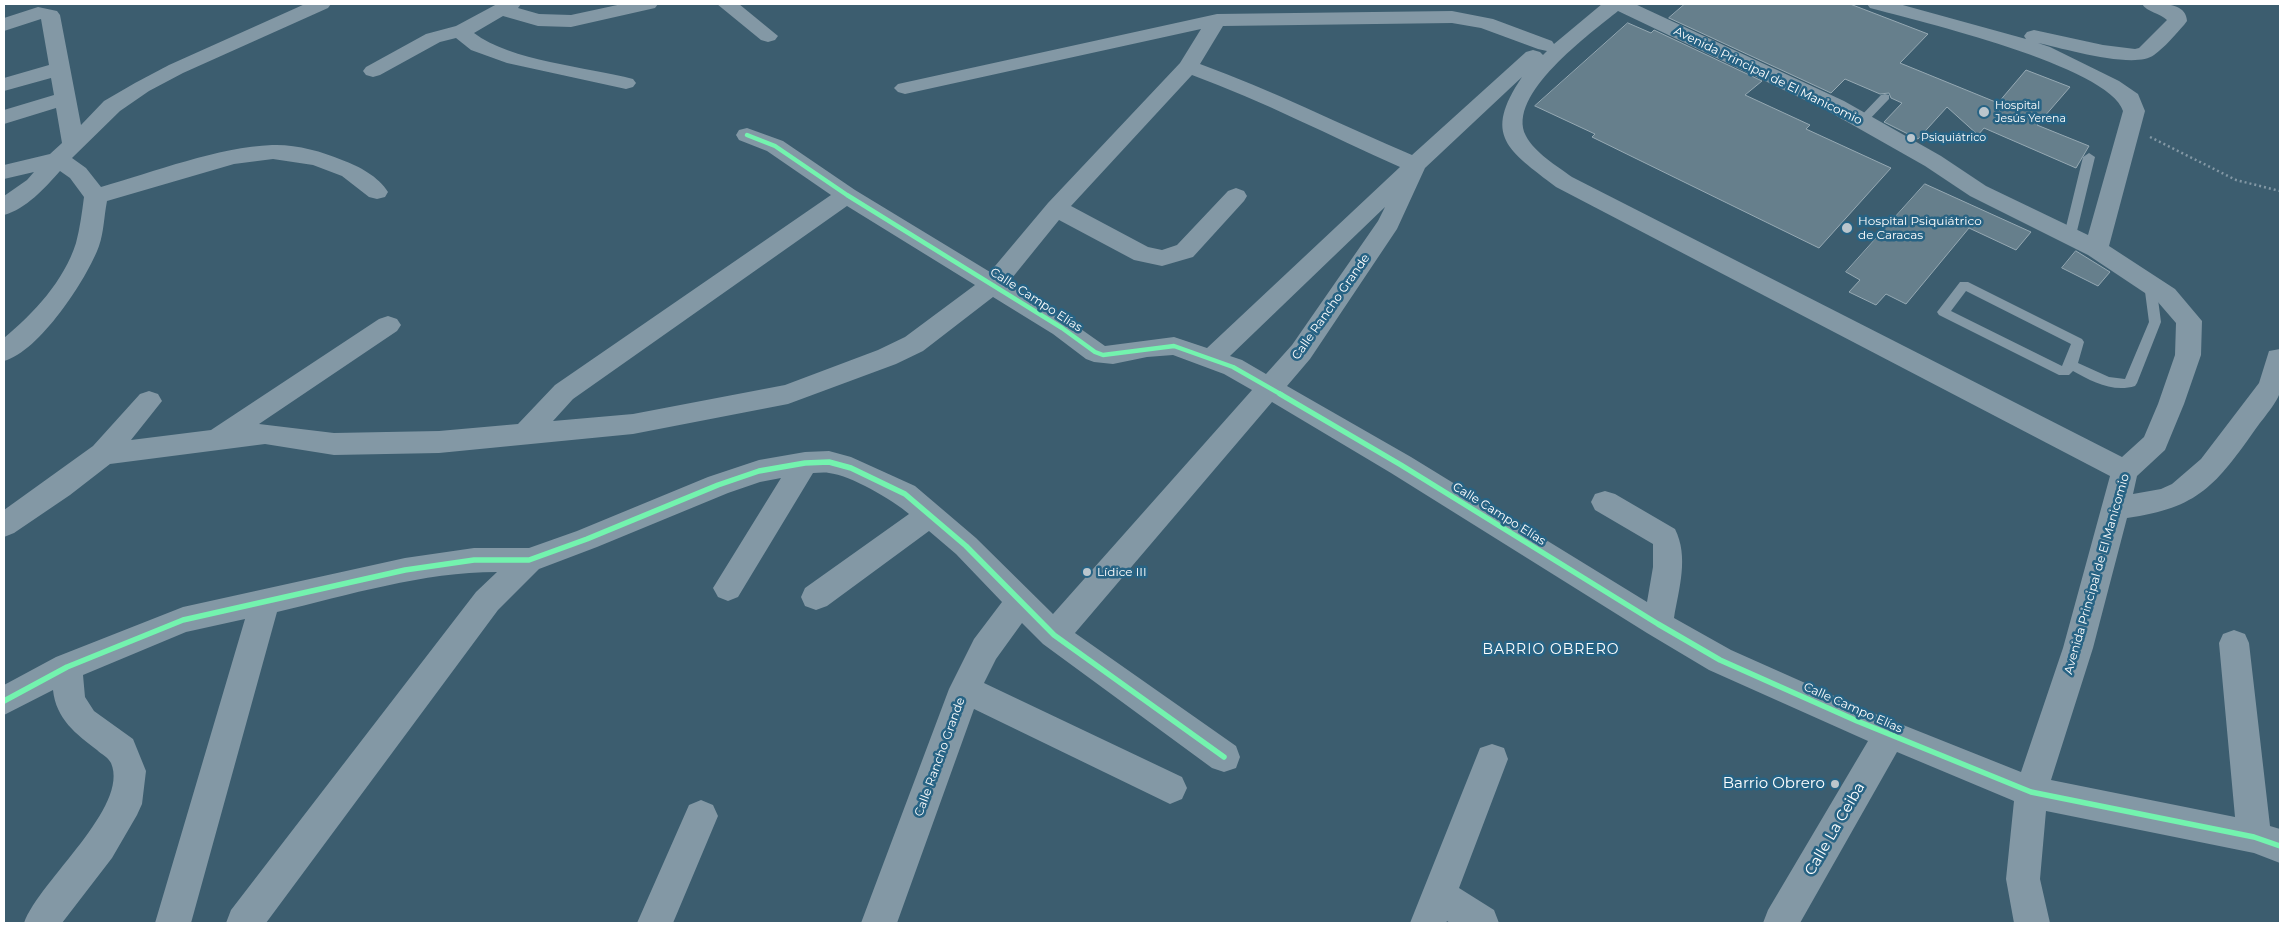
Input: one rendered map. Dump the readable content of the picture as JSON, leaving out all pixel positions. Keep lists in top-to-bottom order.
{
  "streets": {
    "street": [
      "Avenida Principal de El Manicomio",
      "Calle Campo Elías",
      "Calle Rancho Grande",
      "Calle La Ceiba"
    ]
  },
  "crossings": [
    ["Avenida Principal de El Manicomio", "Calle Campo Elías"],
    ["Calle Campo Elías", "Calle Rancho Grande"],
    ["Calle Campo Elías", "Calle La Ceiba"]
  ],
  "districts": ["BARRIO OBRERO"],
  "places": [
    "Hospital Jesús Yerena",
    "Psiquiátrico",
    "Hospital Psiquiátrico de Caracas",
    "Lídice III",
    "Barrio Obrero"
  ]
}
